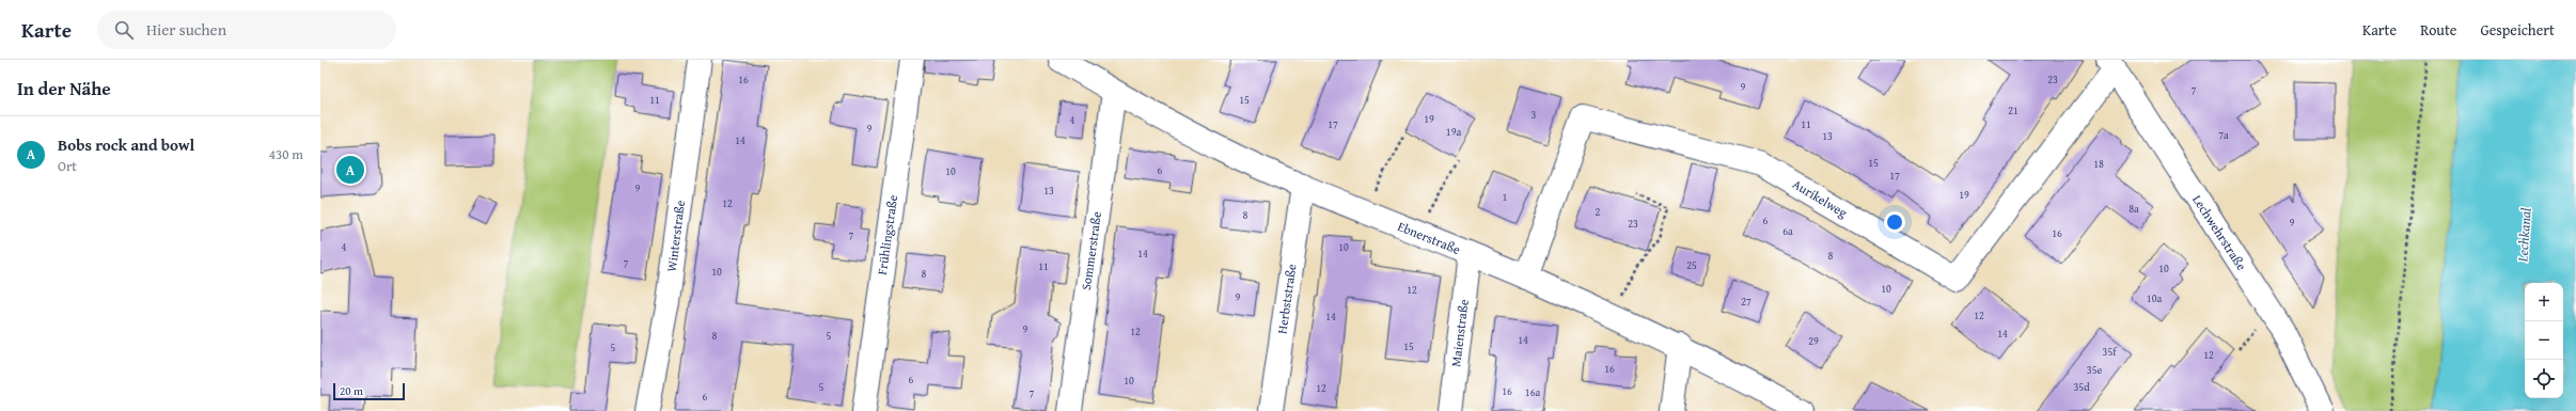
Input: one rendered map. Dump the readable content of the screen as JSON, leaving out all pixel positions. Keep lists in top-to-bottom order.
{
  "streets": {
    "street": [
      "Aurikelweg",
      "Lechwehrstraße",
      "Frühlingstraße",
      "Winterstraße",
      "Ebnerstraße",
      "Sommerstraße",
      "Herbststraße",
      "Maienstraße"
    ]
  },
  "crossings": [
    ["Aurikelweg", "Lechwehrstraße"],
    ["Aurikelweg", "Ebnerstraße"],
    ["Ebnerstraße", "Sommerstraße"],
    ["Ebnerstraße", "Herbststraße"],
    ["Ebnerstraße", "Maienstraße"]
  ],
  "water": ["Lechkanal"],
  "house_numbers": [
    "16",
    "23",
    "9",
    "7",
    "11",
    "15",
    "21",
    "3",
    "19",
    "4",
    "17",
    "11",
    "9",
    "19a",
    "7a",
    "13",
    "14",
    "15",
    "18",
    "6",
    "10",
    "17",
    "9",
    "13",
    "19",
    "1",
    "12",
    "8a",
    "2",
    "8",
    "6",
    "9",
    "23",
    "6a",
    "16",
    "7",
    "4",
    "10",
    "14",
    "8",
    "7",
    "25",
    "11",
    "10",
    "10",
    "8",
    "10",
    "12",
    "9",
    "10a",
    "27",
    "12",
    "14",
    "9",
    "12",
    "14",
    "8",
    "5",
    "14",
    "29",
    "15",
    "5",
    "35f",
    "12",
    "16",
    "35e",
    "6",
    "10",
    "5",
    "35d",
    "12",
    "16",
    "16a",
    "7",
    "6"
  ],
  "scale_bar": "20 m",
  "page": {
    "header": "Karte",
    "search": "Hier suchen",
    "nav": ["Karte", "Route", "Gespeichert"],
    "heading": "In der Nähe",
    "list": [
      {
        "mark": "A",
        "name": "Bobs rock and bowl",
        "note": "Ort",
        "value": "430 m"
      }
    ],
    "pins": "A",
    "map_buttons": ["+", "−"],
    "scale": "20 m"
  }
}
